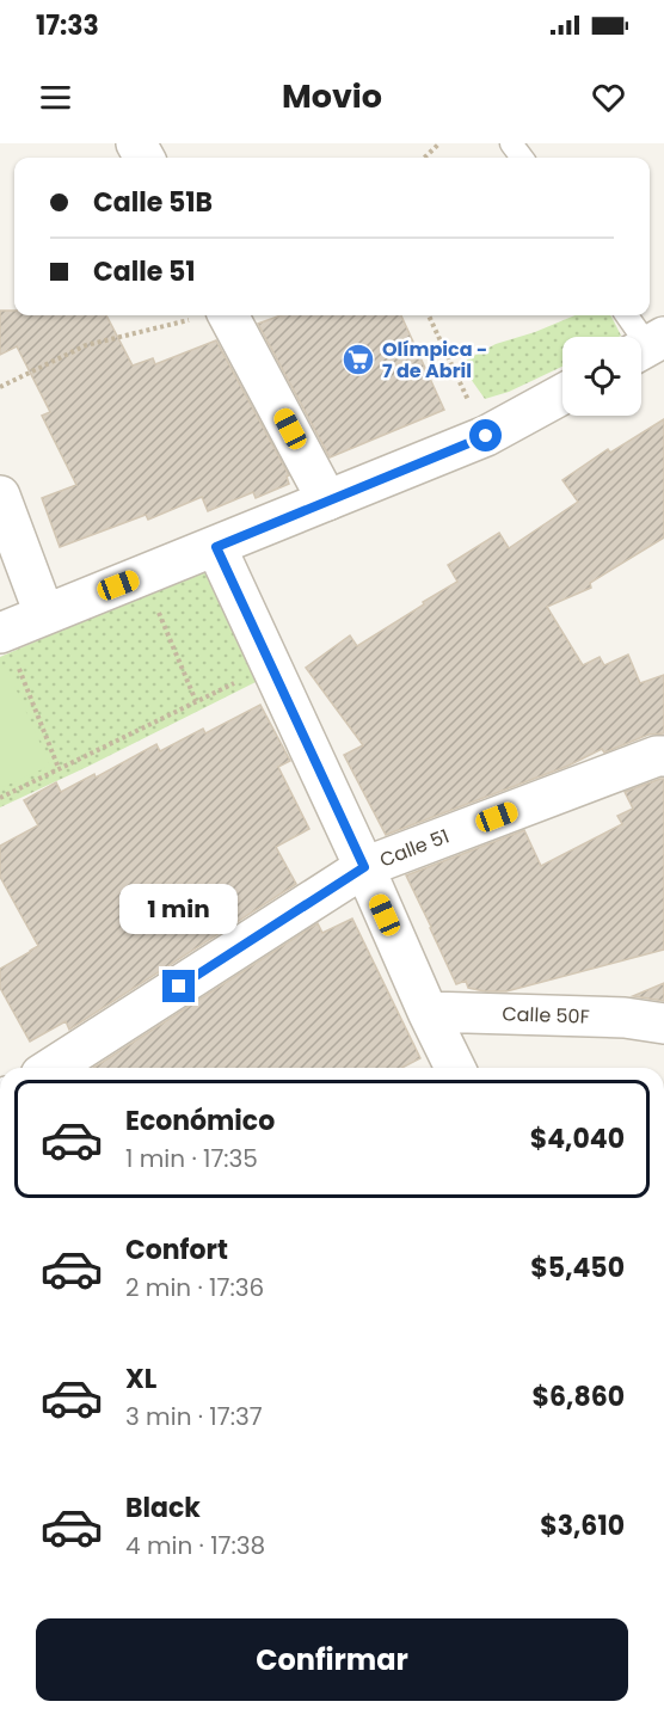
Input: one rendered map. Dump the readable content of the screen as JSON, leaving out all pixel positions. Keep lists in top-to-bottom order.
{
  "streets": {
    "street": ["Calle 51", "Calle 50F"]
  },
  "places": {
    "supermarket": ["Olímpica - 7 de Abril"]
  },
  "page": {
    "status": "17:33",
    "header": "Movio",
    "banner": ["Calle 51B", "Calle 51"],
    "bubble": "1 min",
    "list": [
      {
        "name": "Económico",
        "note": "1 min · 17:35",
        "value": "$4,040"
      },
      {
        "name": "Confort",
        "note": "2 min · 17:36",
        "value": "$5,450"
      },
      {
        "name": "XL",
        "note": "3 min · 17:37",
        "value": "$6,860"
      },
      {
        "name": "Black",
        "note": "4 min · 17:38",
        "value": "$3,610"
      }
    ],
    "buttons": "Confirmar"
  }
}
